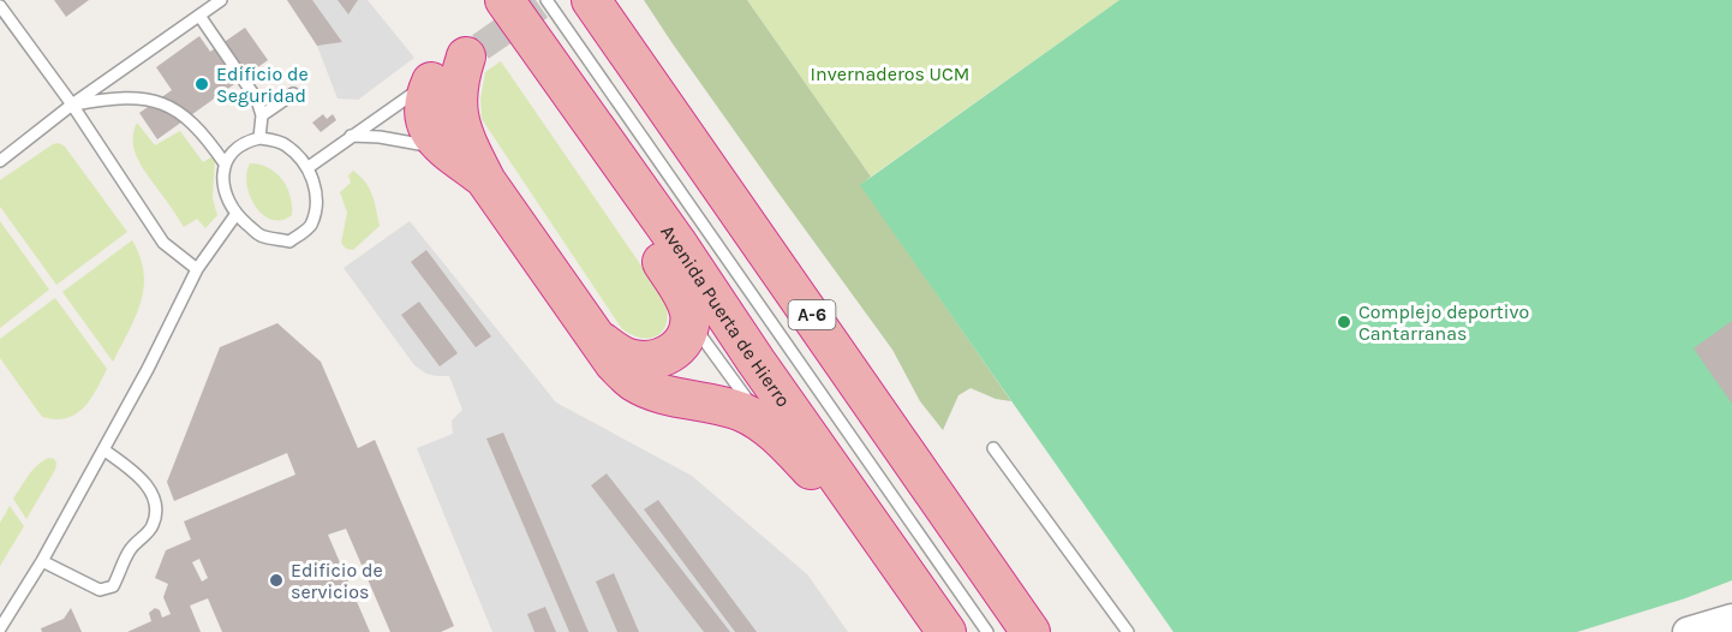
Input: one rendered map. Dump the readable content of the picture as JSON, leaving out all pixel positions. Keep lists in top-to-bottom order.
{
  "streets": {
    "highway": ["A-6", "Avenida Puerta de Hierro"]
  },
  "parks": ["Invernaderos UCM"],
  "places": ["Edificio de Seguridad", "Complejo deportivo Cantarranas", "Edificio de servicios"]
}
